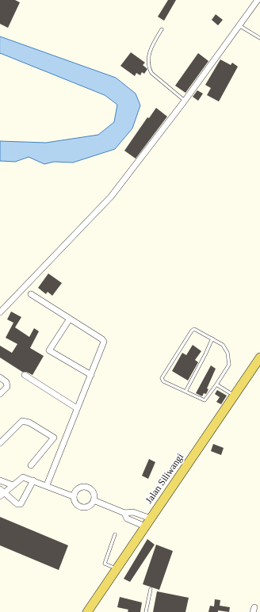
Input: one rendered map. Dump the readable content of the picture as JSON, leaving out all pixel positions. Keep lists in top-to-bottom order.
{
  "streets": {
    "main road": ["Jalan Siliwangi"]
  }
}
